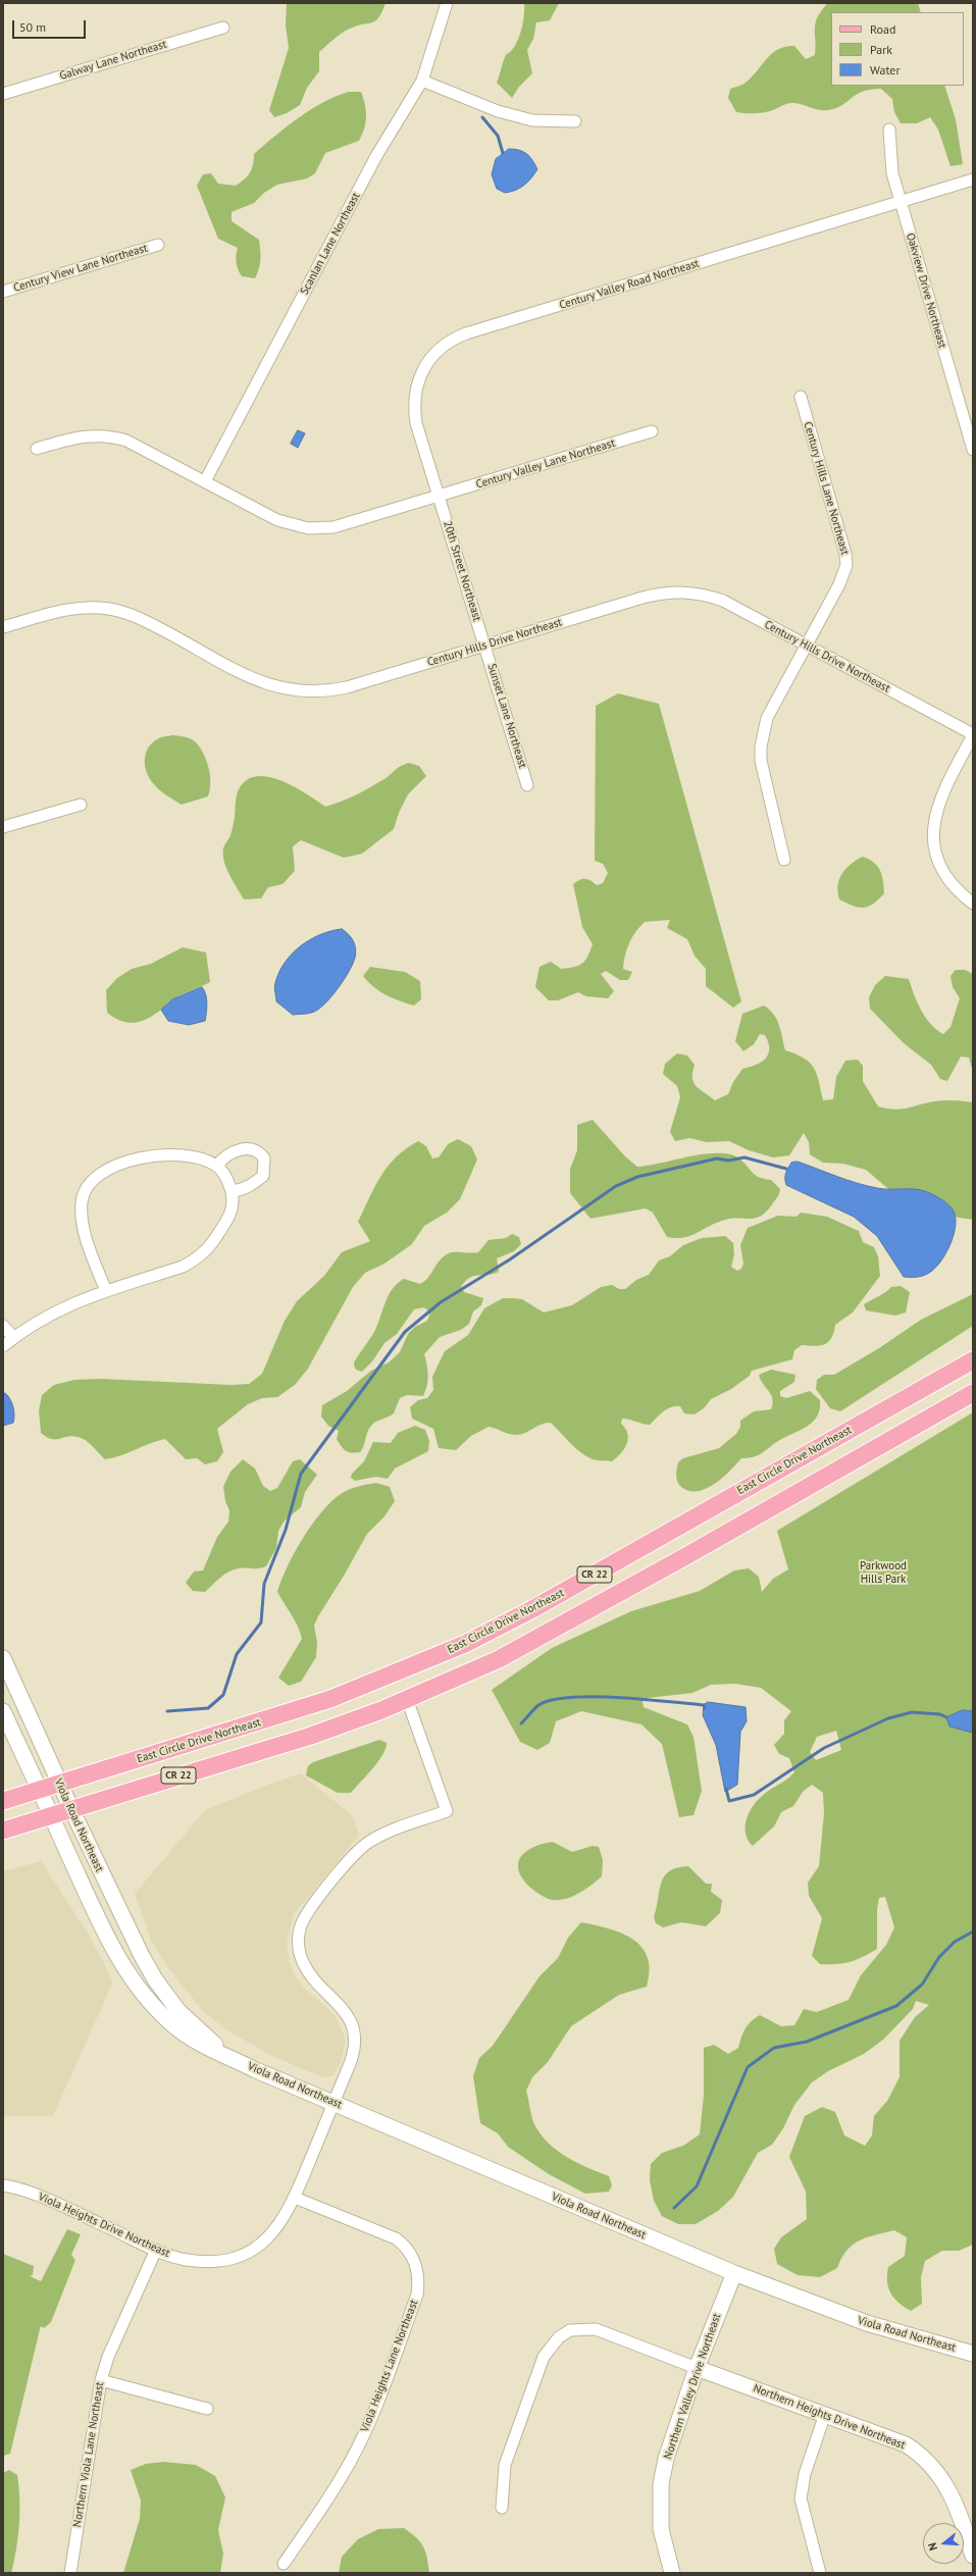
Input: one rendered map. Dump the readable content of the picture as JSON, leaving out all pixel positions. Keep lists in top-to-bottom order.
{
  "streets": {
    "main road": [
      "East Circle Drive Northeast",
      "CR 22",
      "Viola Road Northeast",
      "Northern Valley Drive Northeast",
      "Northern Heights Drive Northeast"
    ],
    "street": [
      "Galway Lane Northeast",
      "Scanlan Lane Northeast",
      "Century View Lane Northeast",
      "Century Valley Road Northeast",
      "Oakview Drive Northeast",
      "Century Valley Lane Northeast",
      "Century Hills Lane Northeast",
      "20th Street Northeast",
      "Century Hills Drive Northeast",
      "Sunset Lane Northeast",
      "Viola Heights Drive Northeast",
      "Viola Heights Lane Northeast",
      "Northern Viola Lane Northeast"
    ]
  },
  "crossings": [
    ["Scanlan Lane Northeast", "Century Valley Lane Northeast"],
    ["Century Valley Road Northeast", "Oakview Drive Northeast"],
    ["Century Valley Road Northeast", "Century Valley Lane Northeast"],
    ["Century Valley Road Northeast", "20th Street Northeast"],
    ["Century Valley Lane Northeast", "20th Street Northeast"],
    ["Century Hills Lane Northeast", "Century Hills Drive Northeast"],
    ["20th Street Northeast", "Century Hills Drive Northeast"],
    ["20th Street Northeast", "Sunset Lane Northeast"],
    ["Century Hills Drive Northeast", "Sunset Lane Northeast"],
    ["East Circle Drive Northeast", "Viola Road Northeast"],
    ["CR 22", "Viola Road Northeast"],
    ["CR 22", "Viola Heights Drive Northeast"],
    ["Viola Road Northeast", "Viola Heights Drive Northeast"],
    ["Viola Road Northeast", "Northern Valley Drive Northeast"],
    ["Viola Heights Drive Northeast", "Viola Heights Lane Northeast"],
    ["Viola Heights Drive Northeast", "Northern Viola Lane Northeast"],
    ["Northern Valley Drive Northeast", "Northern Heights Drive Northeast"]
  ],
  "parks": ["Parkwood Hills Park"],
  "legend": ["Road", "Park", "Water"],
  "scale_bar": "50 m",
  "north": "left"
}
